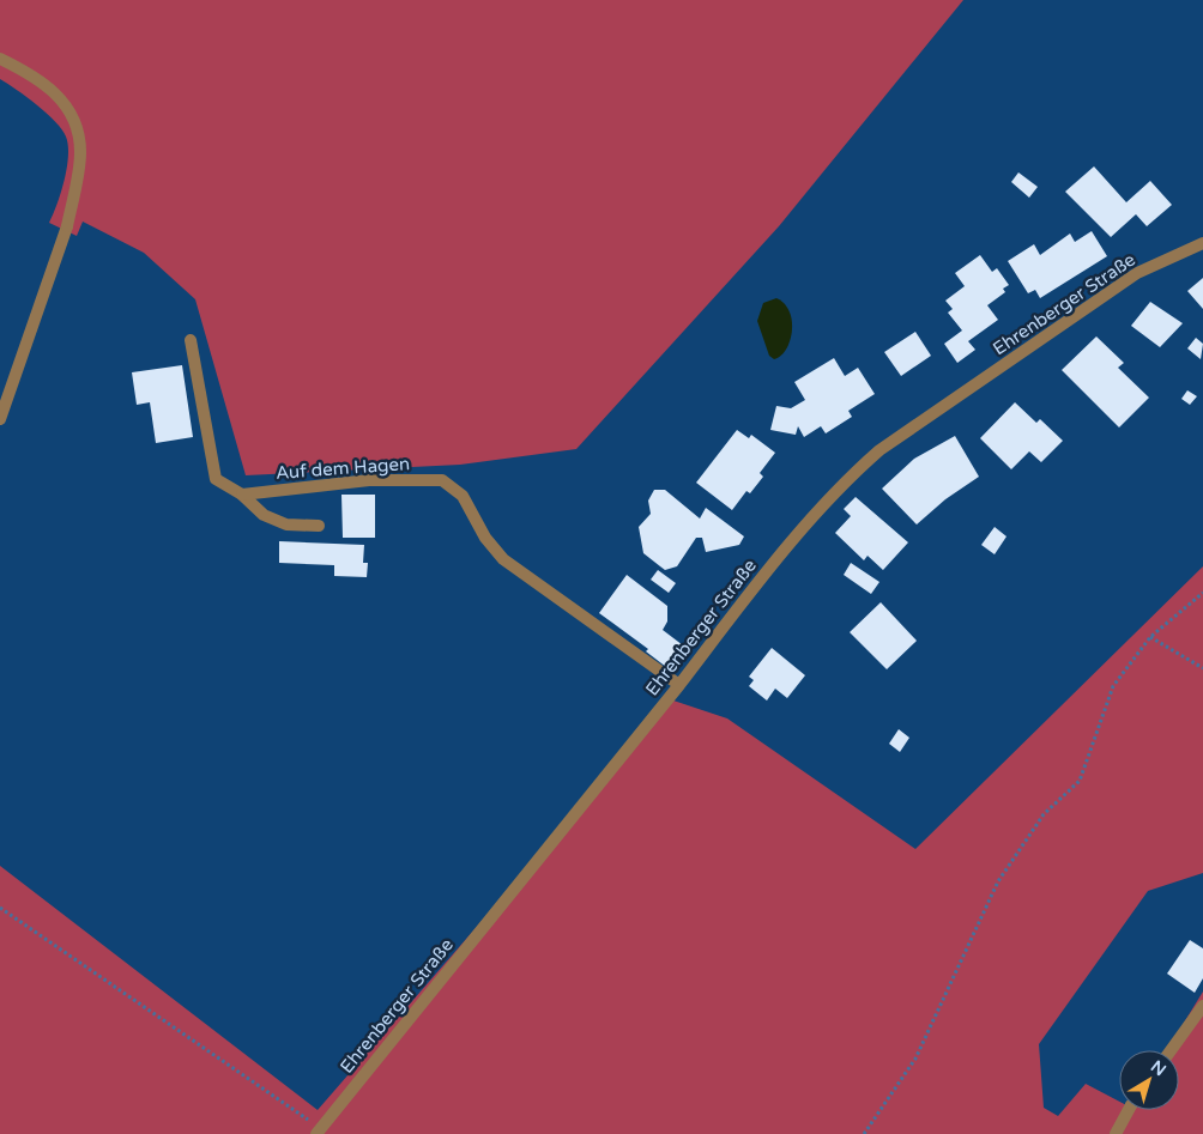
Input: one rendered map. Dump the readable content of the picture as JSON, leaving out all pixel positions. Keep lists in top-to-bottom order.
{
  "streets": {
    "street": ["Ehrenberger Straße", "Auf dem Hagen"]
  },
  "crossings": [
    ["Ehrenberger Straße", "Auf dem Hagen"]
  ],
  "north": "top right"
}
